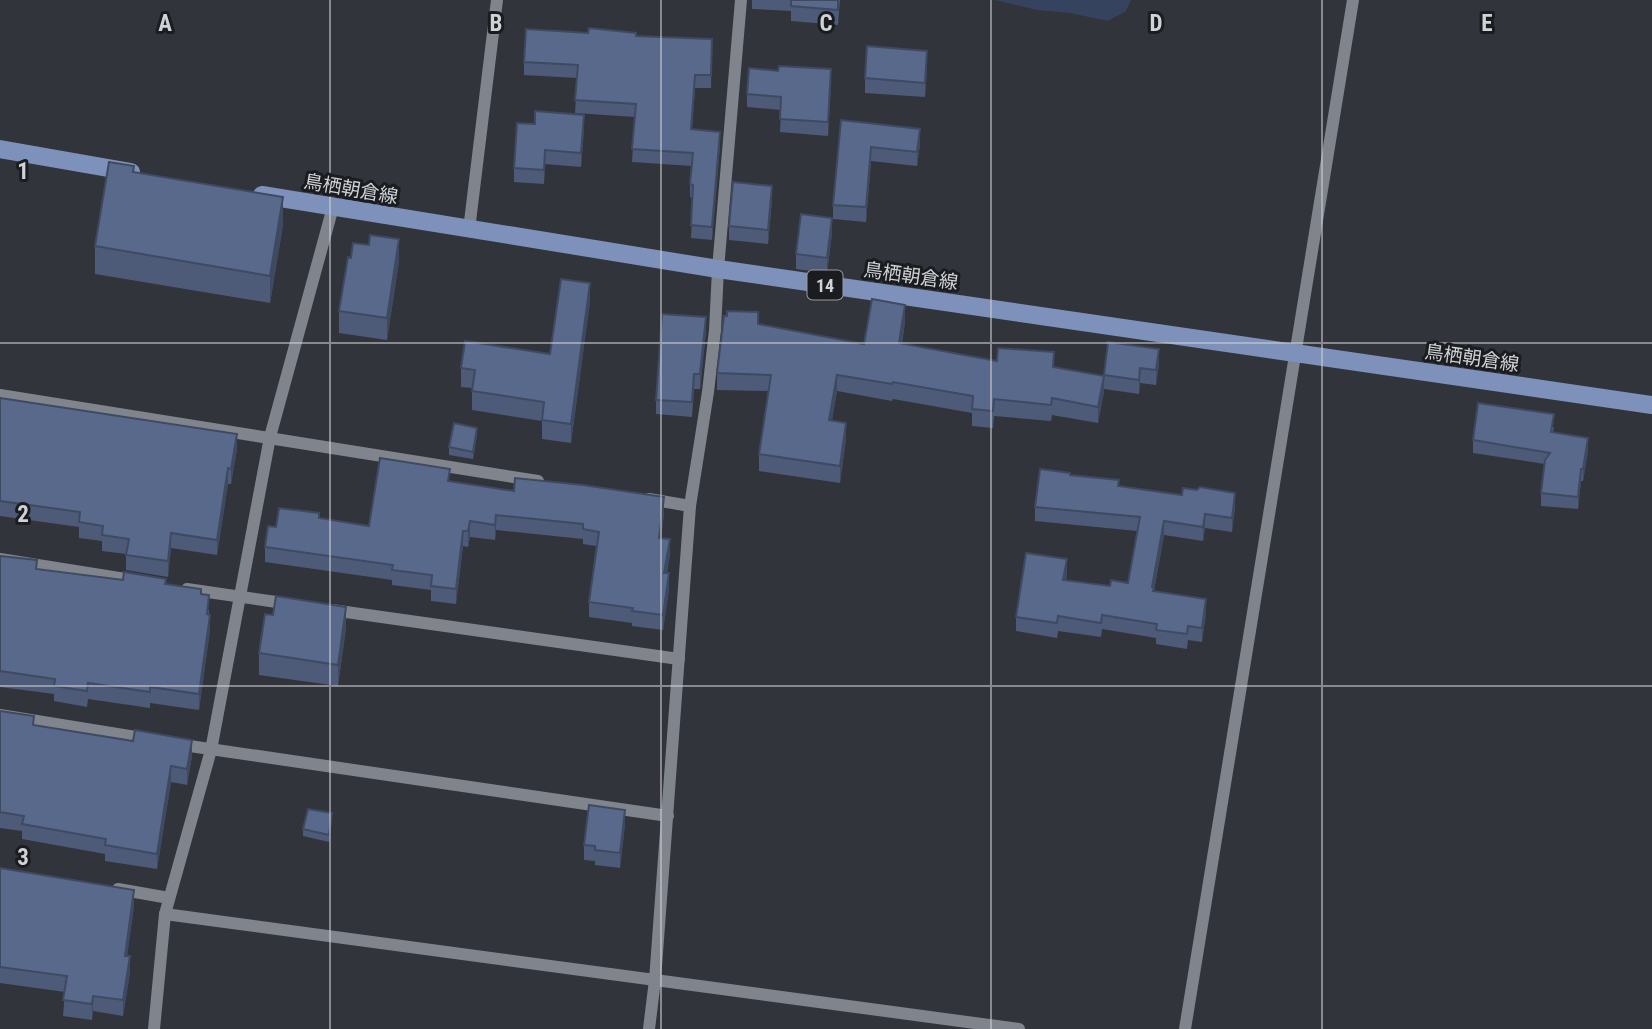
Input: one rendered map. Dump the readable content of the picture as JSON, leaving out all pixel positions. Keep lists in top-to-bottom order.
{
  "streets": {
    "main road": ["鳥栖朝倉線", "14"]
  },
  "grid": {
    "columns": [
      "A",
      "B",
      "C",
      "D",
      "E"
    ],
    "rows": ["1", "2", "3"]
  }
}
